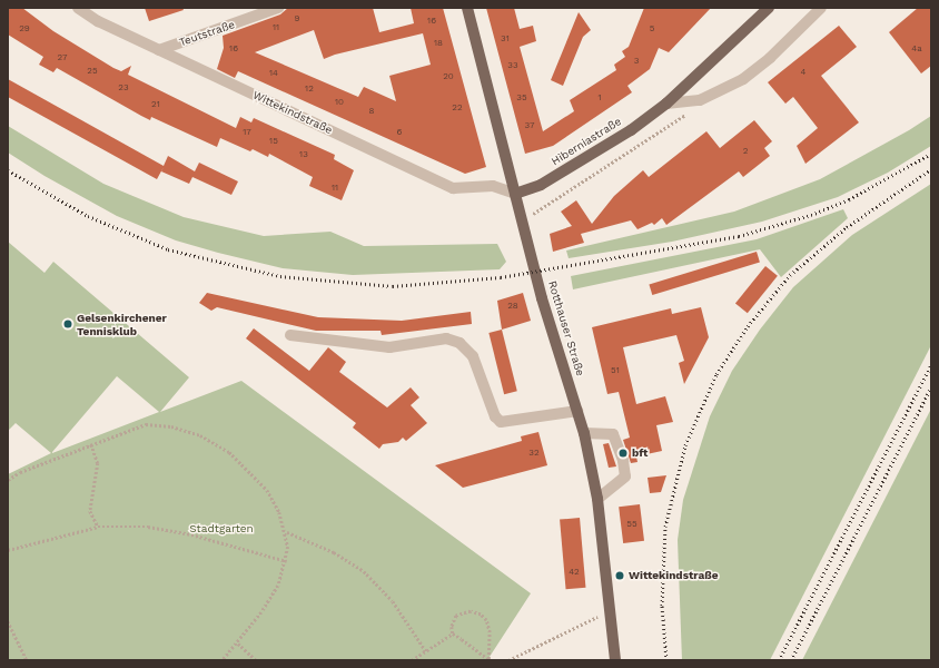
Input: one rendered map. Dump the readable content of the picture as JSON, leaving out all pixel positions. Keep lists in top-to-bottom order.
{
  "streets": {
    "main road": ["Hiberniastraße", "Rotthauser Straße"],
    "street": ["Teutstraße", "Wittekindstraße"]
  },
  "crossings": [
    ["Teutstraße", "Wittekindstraße"],
    ["Wittekindstraße", "Hiberniastraße"],
    ["Wittekindstraße", "Rotthauser Straße"],
    ["Hiberniastraße", "Rotthauser Straße"]
  ],
  "parks": ["Stadtgarten"],
  "places": ["Gelsenkirchener Tennisklub", "bft", "Wittekindstraße"],
  "house_numbers": [
    "9",
    "16",
    "11",
    "29",
    "5",
    "31",
    "18",
    "16",
    "4a",
    "27",
    "3",
    "33",
    "25",
    "4",
    "14",
    "20",
    "23",
    "12",
    "35",
    "1",
    "10",
    "21",
    "22",
    "8",
    "37",
    "17",
    "6",
    "15",
    "2",
    "13",
    "11",
    "28",
    "51",
    "32",
    "55",
    "42"
  ]
}
